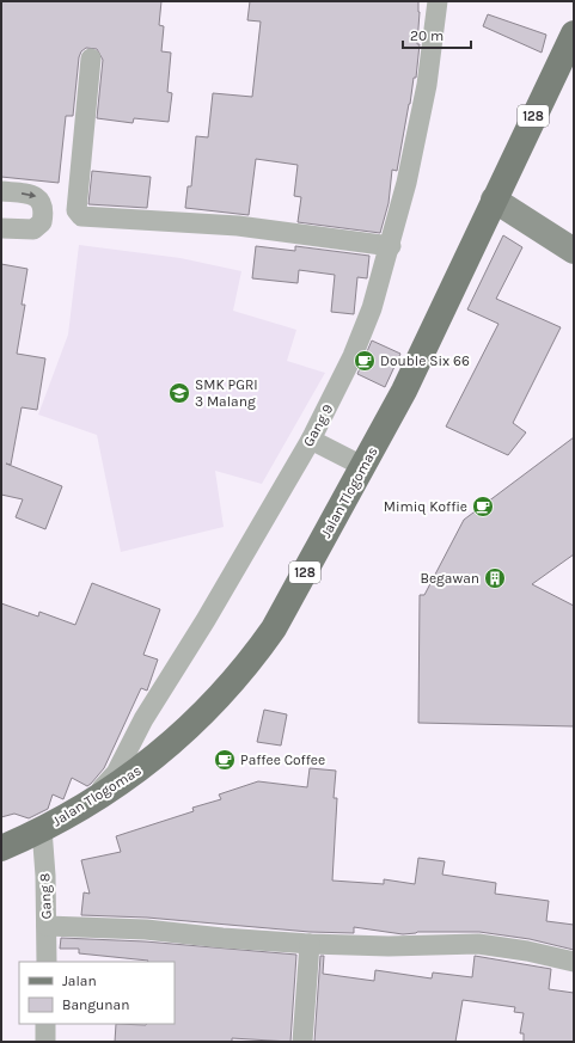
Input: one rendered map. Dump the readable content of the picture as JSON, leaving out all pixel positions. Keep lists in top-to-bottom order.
{
  "streets": {
    "main road": ["128", "Jalan Tlogomas"],
    "street": ["Gang 9", "Gang 8"]
  },
  "crossings": [
    ["Gang 9", "Jalan Tlogomas"],
    ["Jalan Tlogomas", "Gang 8"]
  ],
  "places": {
    "cafe": ["Double Six 66", "Mimiq Koffie", "Paffee Coffee"],
    "school or university": ["SMK PGRI 3 Malang"],
    "building": ["Begawan"]
  },
  "legend": ["Jalan", "Bangunan"],
  "scale_bar": "20 m"
}
